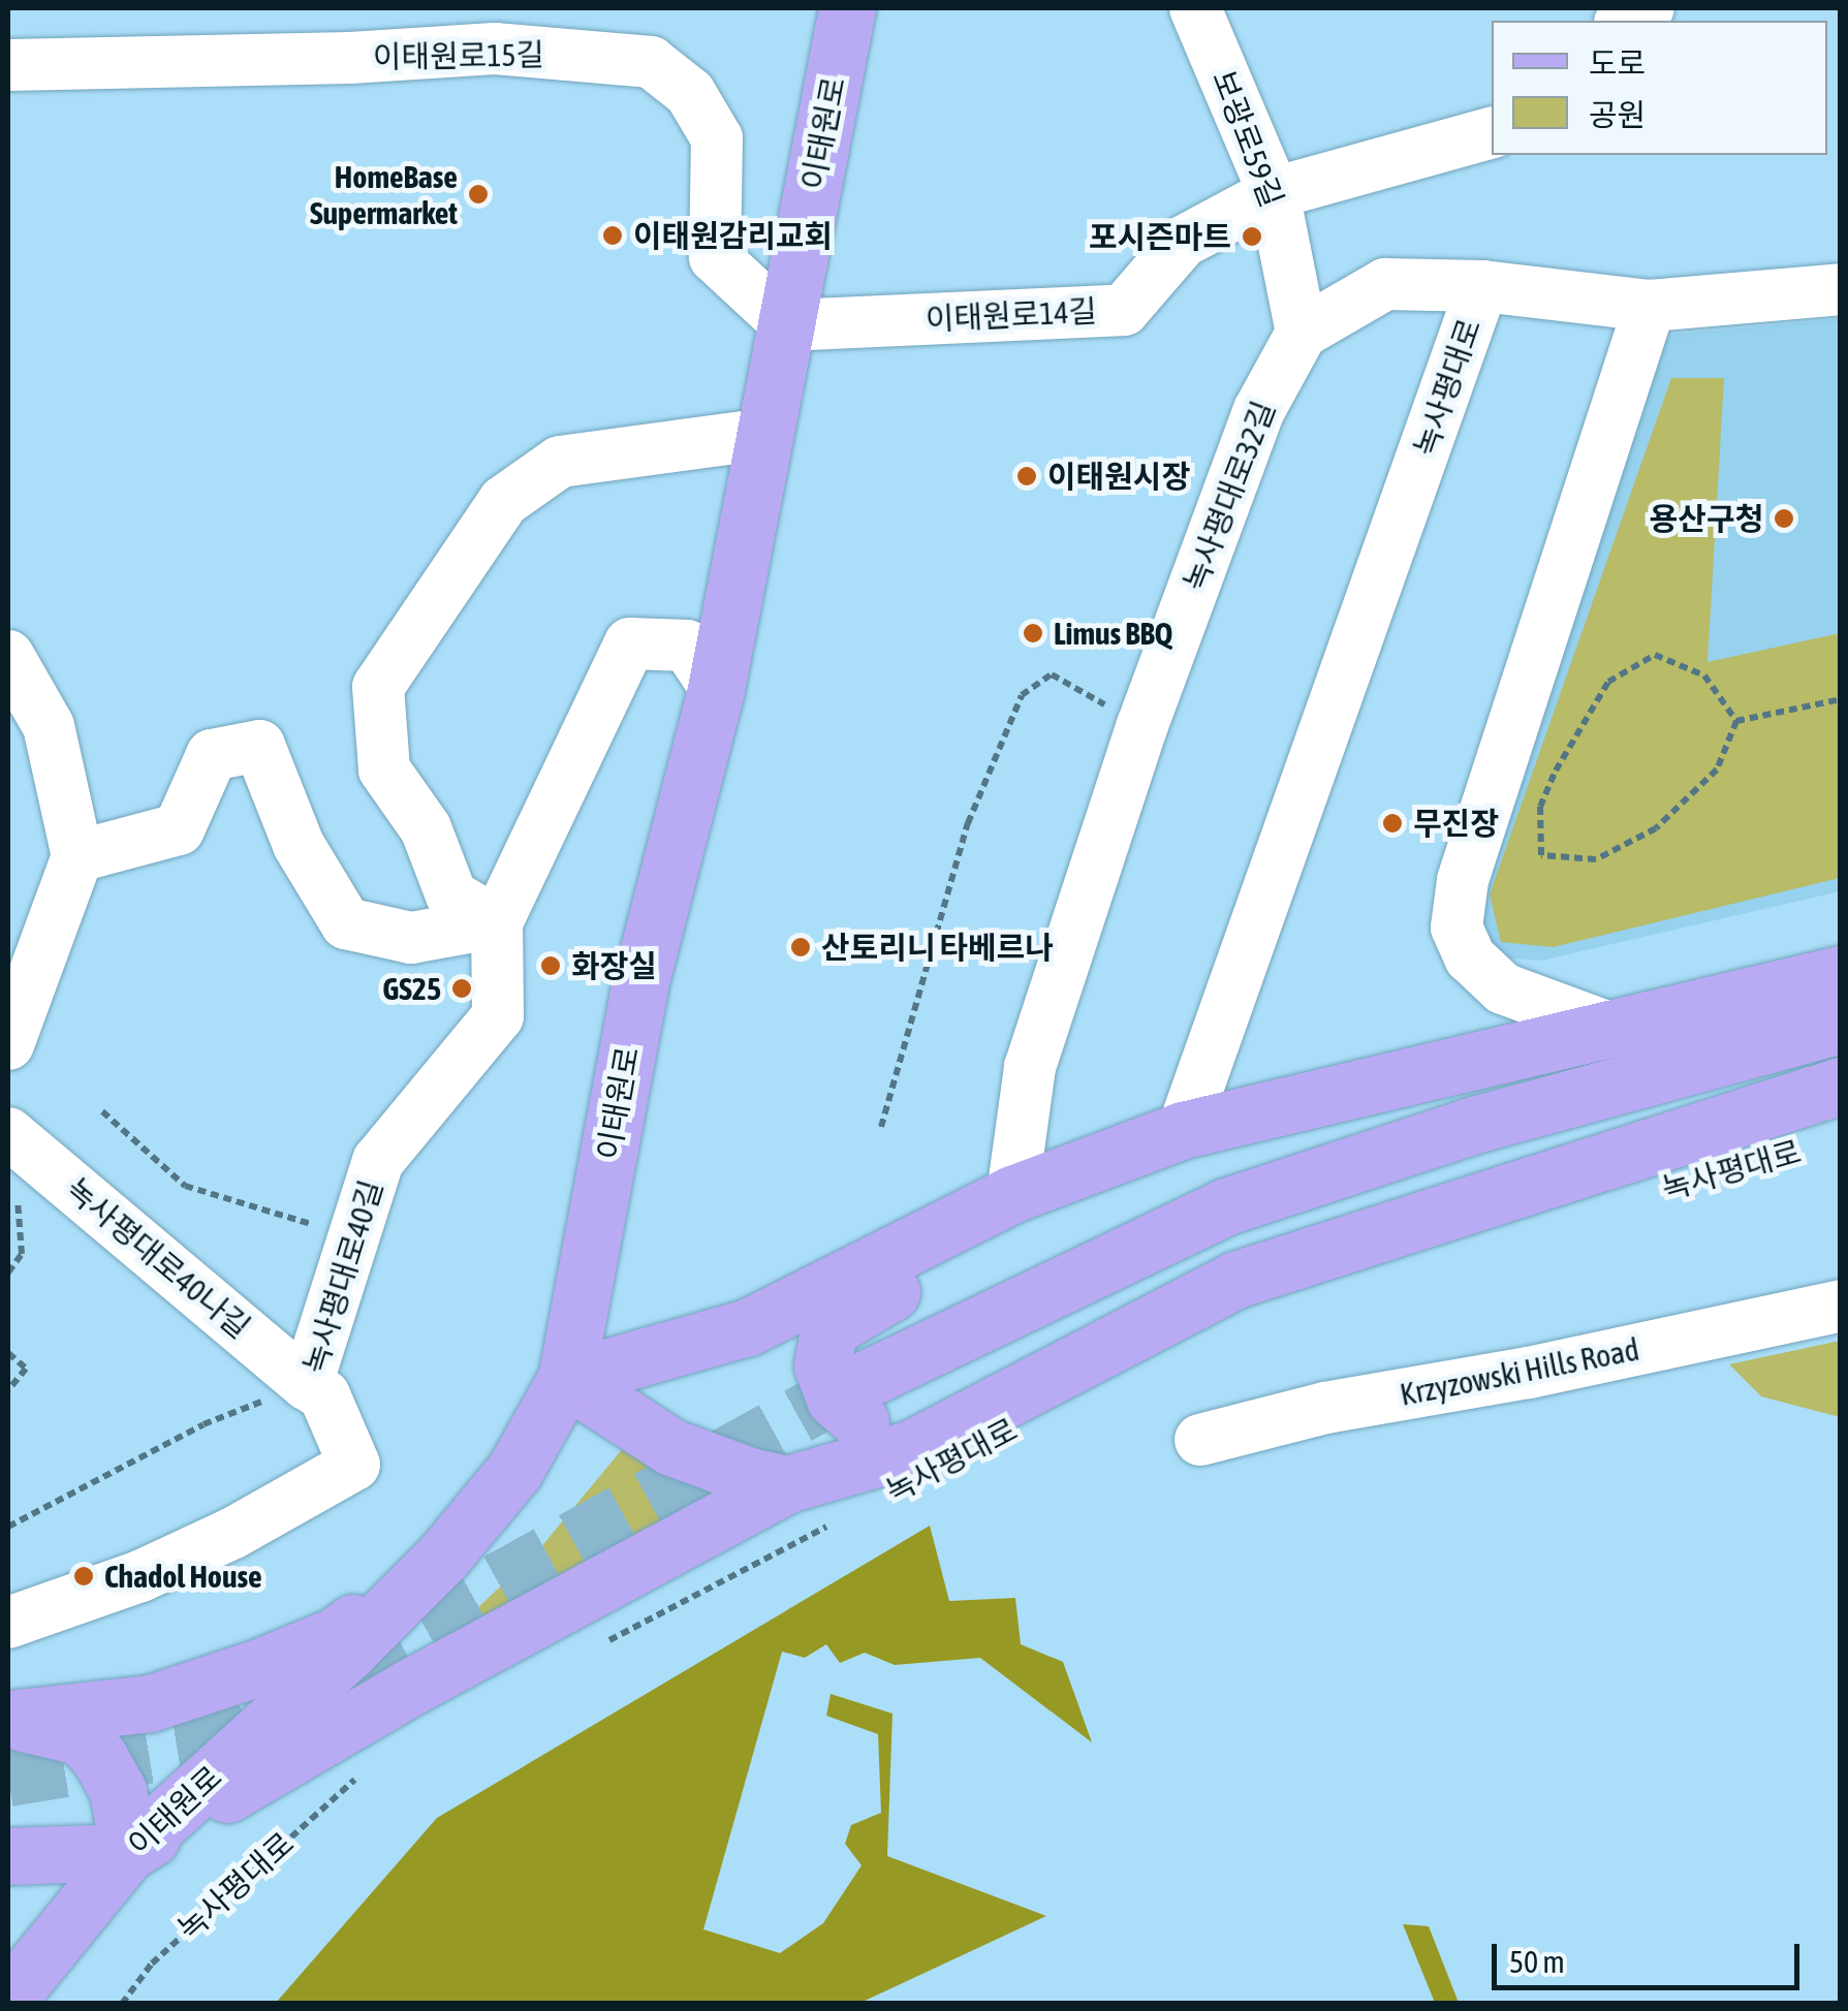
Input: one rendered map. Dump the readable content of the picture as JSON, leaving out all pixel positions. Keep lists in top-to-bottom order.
{
  "streets": {
    "main road": ["이태원로"],
    "street": [
      "이태원로15길",
      "보광로59길",
      "이태원로14길",
      "녹사평대로",
      "녹사평대로32길",
      "녹사평대로40나길",
      "녹사평대로40길",
      "Krzyzowski Hills Road"
    ]
  },
  "crossings": [
    ["이태원로15길", "이태원로"],
    ["이태원로15길", "이태원로14길"],
    ["이태원로", "이태원로14길"],
    ["이태원로", "녹사평대로40길"],
    ["보광로59길", "이태원로14길"],
    ["보광로59길", "녹사평대로32길"],
    ["녹사평대로40나길", "녹사평대로40길"]
  ],
  "places": [
    "HomeBase Supermarket",
    "이태원감리교회",
    "포시즌마트",
    "이태원시장",
    "용산구청",
    "Limus BBQ",
    "무진장",
    "산토리니 타베르나",
    "화장실",
    "GS25",
    "Chadol House"
  ],
  "legend": ["도로", "공원"],
  "scale_bar": "50 m"
}
